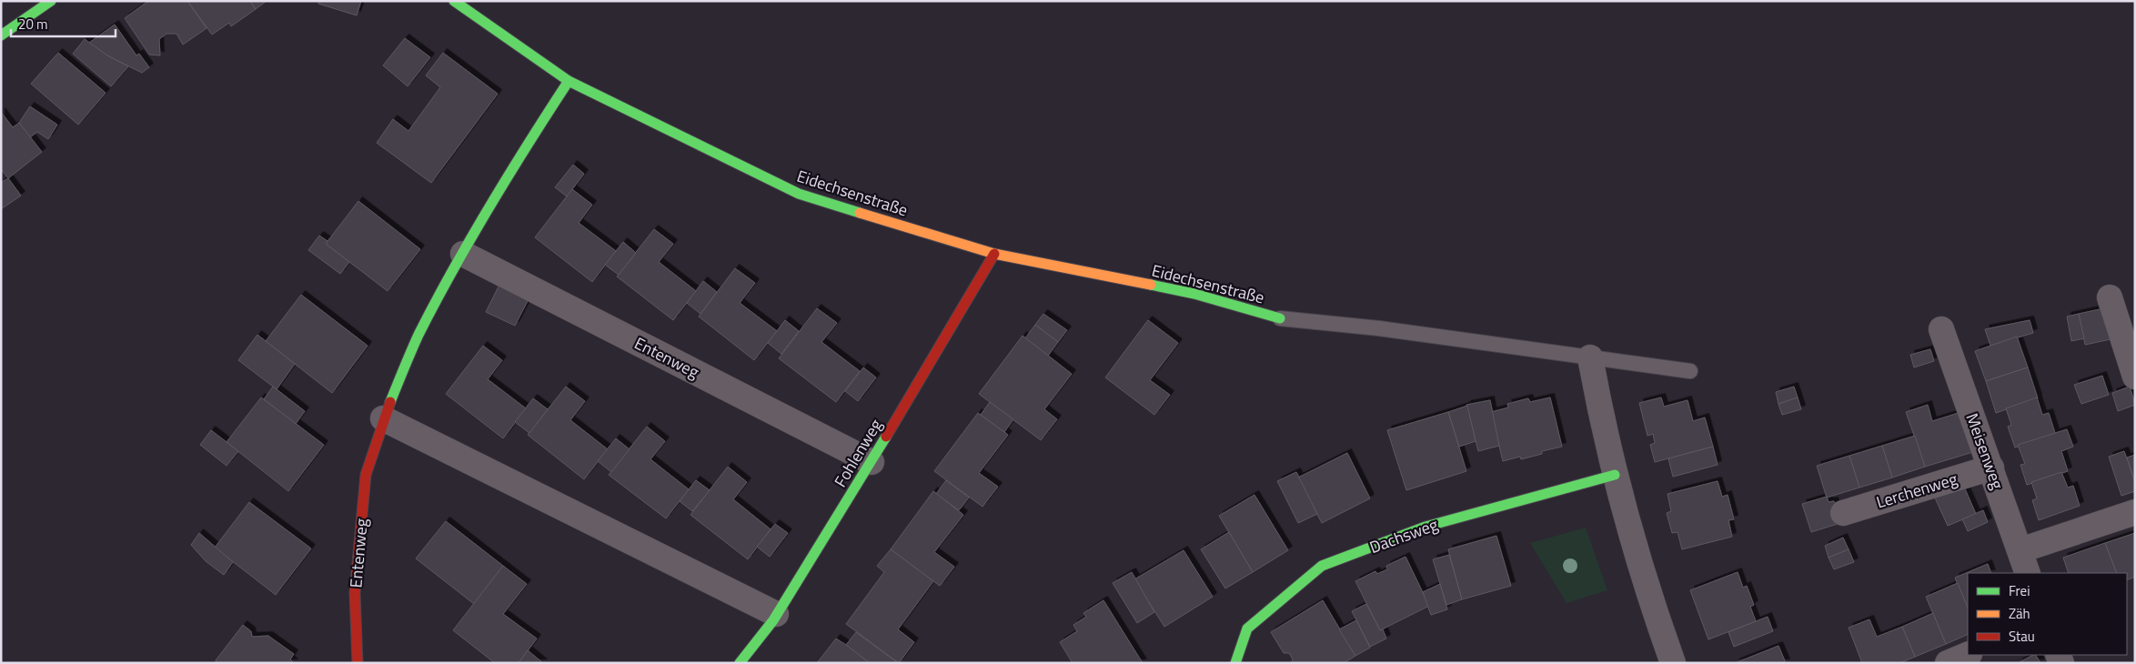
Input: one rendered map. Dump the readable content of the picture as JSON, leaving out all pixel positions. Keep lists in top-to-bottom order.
{
  "streets": {
    "street": [
      "Eidechsenstraße",
      "Entenweg",
      "Meisenweg",
      "Fohlenweg",
      "Lerchenweg",
      "Dachsweg"
    ]
  },
  "crossings": [
    ["Eidechsenstraße", "Entenweg"],
    ["Eidechsenstraße", "Fohlenweg"],
    ["Entenweg", "Fohlenweg"],
    ["Meisenweg", "Lerchenweg"]
  ],
  "legend": ["Frei", "Zäh", "Stau"],
  "scale_bar": "20 m"
}
